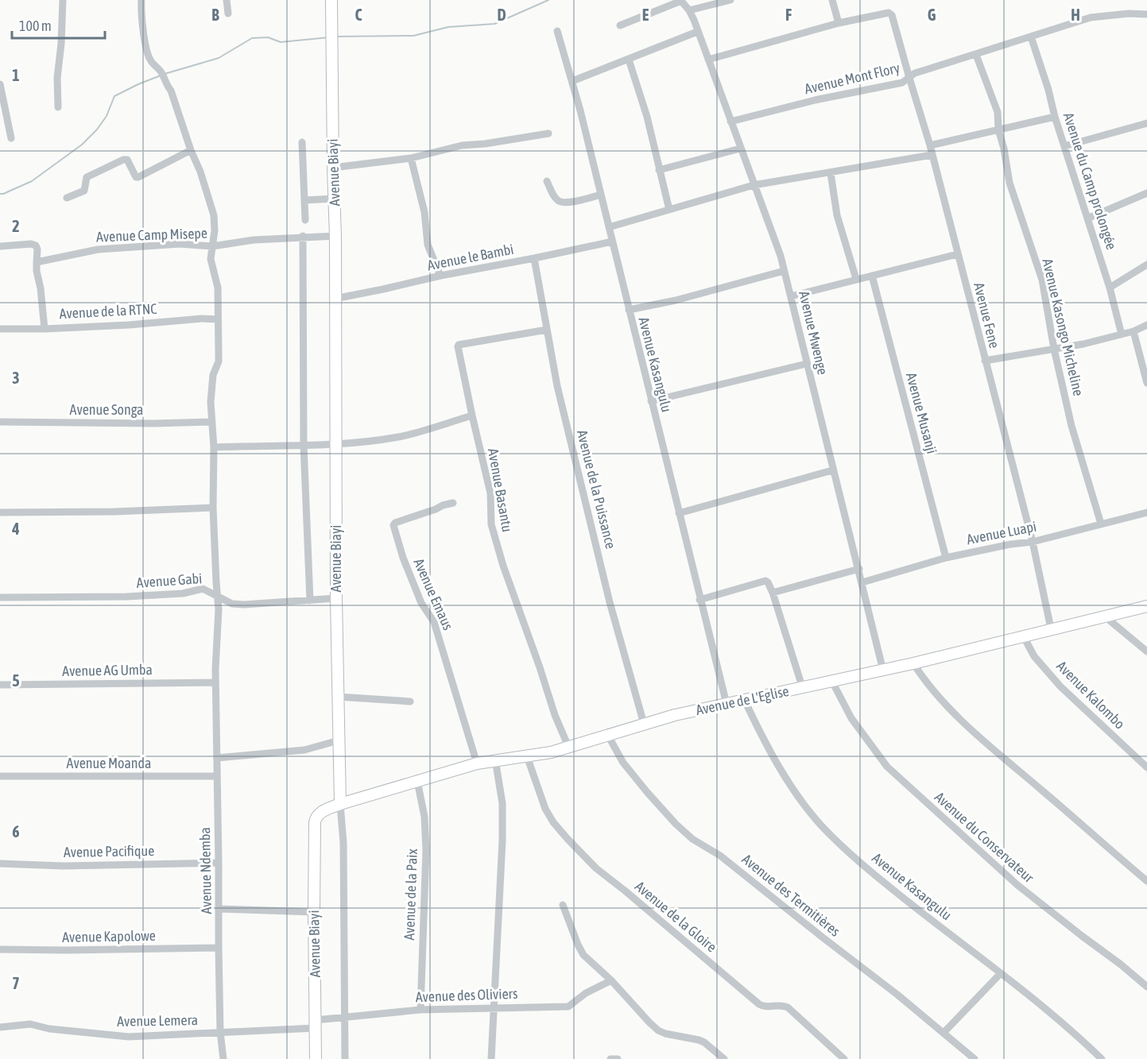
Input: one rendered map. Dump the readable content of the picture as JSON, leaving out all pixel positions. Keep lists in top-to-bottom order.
{
  "streets": {
    "street": [
      "Avenue Mont Flory",
      "Avenue Biayi",
      "Avenue du Camp prolongée",
      "Avenue Camp Misepe",
      "Avenue le Bambi",
      "Avenue de la RTNC",
      "Avenue Fene",
      "Avenue Kasongo Micheline",
      "Avenue Mwenge",
      "Avenue Kasangulu",
      "Avenue Songa",
      "Avenue Musanji",
      "Avenue de la Puissance",
      "Avenue Basantu",
      "Avenue Luapi",
      "Avenue Gabi",
      "Avenue Emaus",
      "Avenue AG Umba",
      "Avenue Kalombo",
      "Avenue de L'Eglise",
      "Avenue Moanda",
      "Avenue du Conservateur",
      "Avenue Pacifique",
      "Avenue Ndemba",
      "Avenue de la Paix",
      "Avenue des Termitières",
      "Avenue de la Gloire",
      "Avenue Kapolowe",
      "Avenue des Oliviers",
      "Avenue Lemera"
    ]
  },
  "crossings": [
    ["Avenue Mont Flory", "Avenue du Camp prolongée"],
    ["Avenue Mont Flory", "Avenue Fene"],
    ["Avenue Mont Flory", "Avenue Kasongo Micheline"],
    ["Avenue Mont Flory", "Avenue Mwenge"],
    ["Avenue Biayi", "Avenue Camp Misepe"],
    ["Avenue Biayi", "Avenue le Bambi"],
    ["Avenue Biayi", "Avenue Gabi"],
    ["Avenue Biayi", "Avenue de L'Eglise"],
    ["Avenue Biayi", "Avenue des Oliviers"],
    ["Avenue Biayi", "Avenue Lemera"],
    ["Avenue Camp Misepe", "Avenue Ndemba"],
    ["Avenue le Bambi", "Avenue Kasangulu"],
    ["Avenue le Bambi", "Avenue de la Puissance"],
    ["Avenue de la RTNC", "Avenue Ndemba"],
    ["Avenue Fene", "Avenue Luapi"],
    ["Avenue Fene", "Avenue de L'Eglise"],
    ["Avenue Kasongo Micheline", "Avenue Luapi"],
    ["Avenue Mwenge", "Avenue Luapi"],
    ["Avenue Mwenge", "Avenue de L'Eglise"],
    ["Avenue Kasangulu", "Avenue de L'Eglise"],
    ["Avenue Songa", "Avenue Ndemba"],
    ["Avenue Musanji", "Avenue Luapi"],
    ["Avenue de la Puissance", "Avenue Basantu"],
    ["Avenue de la Puissance", "Avenue de L'Eglise"],
    ["Avenue Basantu", "Avenue de L'Eglise"],
    ["Avenue Gabi", "Avenue Ndemba"],
    ["Avenue Emaus", "Avenue de L'Eglise"],
    ["Avenue AG Umba", "Avenue Ndemba"],
    ["Avenue Kalombo", "Avenue de L'Eglise"],
    ["Avenue de L'Eglise", "Avenue du Conservateur"],
    ["Avenue de L'Eglise", "Avenue de la Paix"],
    ["Avenue de L'Eglise", "Avenue des Termitières"],
    ["Avenue de L'Eglise", "Avenue de la Gloire"],
    ["Avenue Moanda", "Avenue Ndemba"],
    ["Avenue Pacifique", "Avenue Ndemba"],
    ["Avenue Ndemba", "Avenue Kapolowe"],
    ["Avenue Ndemba", "Avenue Lemera"],
    ["Avenue de la Paix", "Avenue des Oliviers"],
    ["Avenue des Oliviers", "Avenue Lemera"]
  ],
  "scale_bar": "100 m",
  "grid": {
    "columns": [
      "B",
      "C",
      "D",
      "E",
      "F",
      "G",
      "H"
    ],
    "rows": [
      "1",
      "2",
      "3",
      "4",
      "5",
      "6",
      "7"
    ]
  }
}
